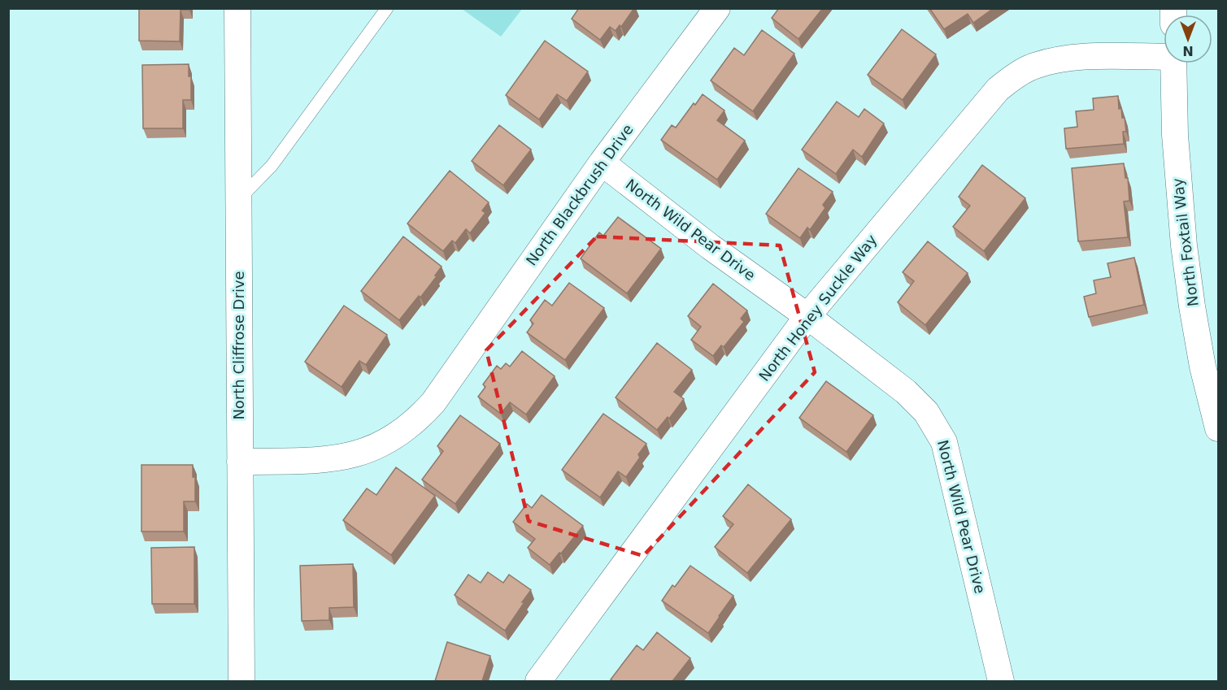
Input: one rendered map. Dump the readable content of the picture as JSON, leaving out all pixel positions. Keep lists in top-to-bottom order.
{
  "streets": {
    "street": [
      "North Blackbrush Drive",
      "North Wild Pear Drive",
      "North Foxtail Way",
      "North Honey Suckle Way",
      "North Cliffrose Drive"
    ]
  },
  "crossings": [
    ["North Blackbrush Drive", "North Wild Pear Drive"],
    ["North Blackbrush Drive", "North Cliffrose Drive"],
    ["North Wild Pear Drive", "North Honey Suckle Way"]
  ],
  "north": "bottom"
}
